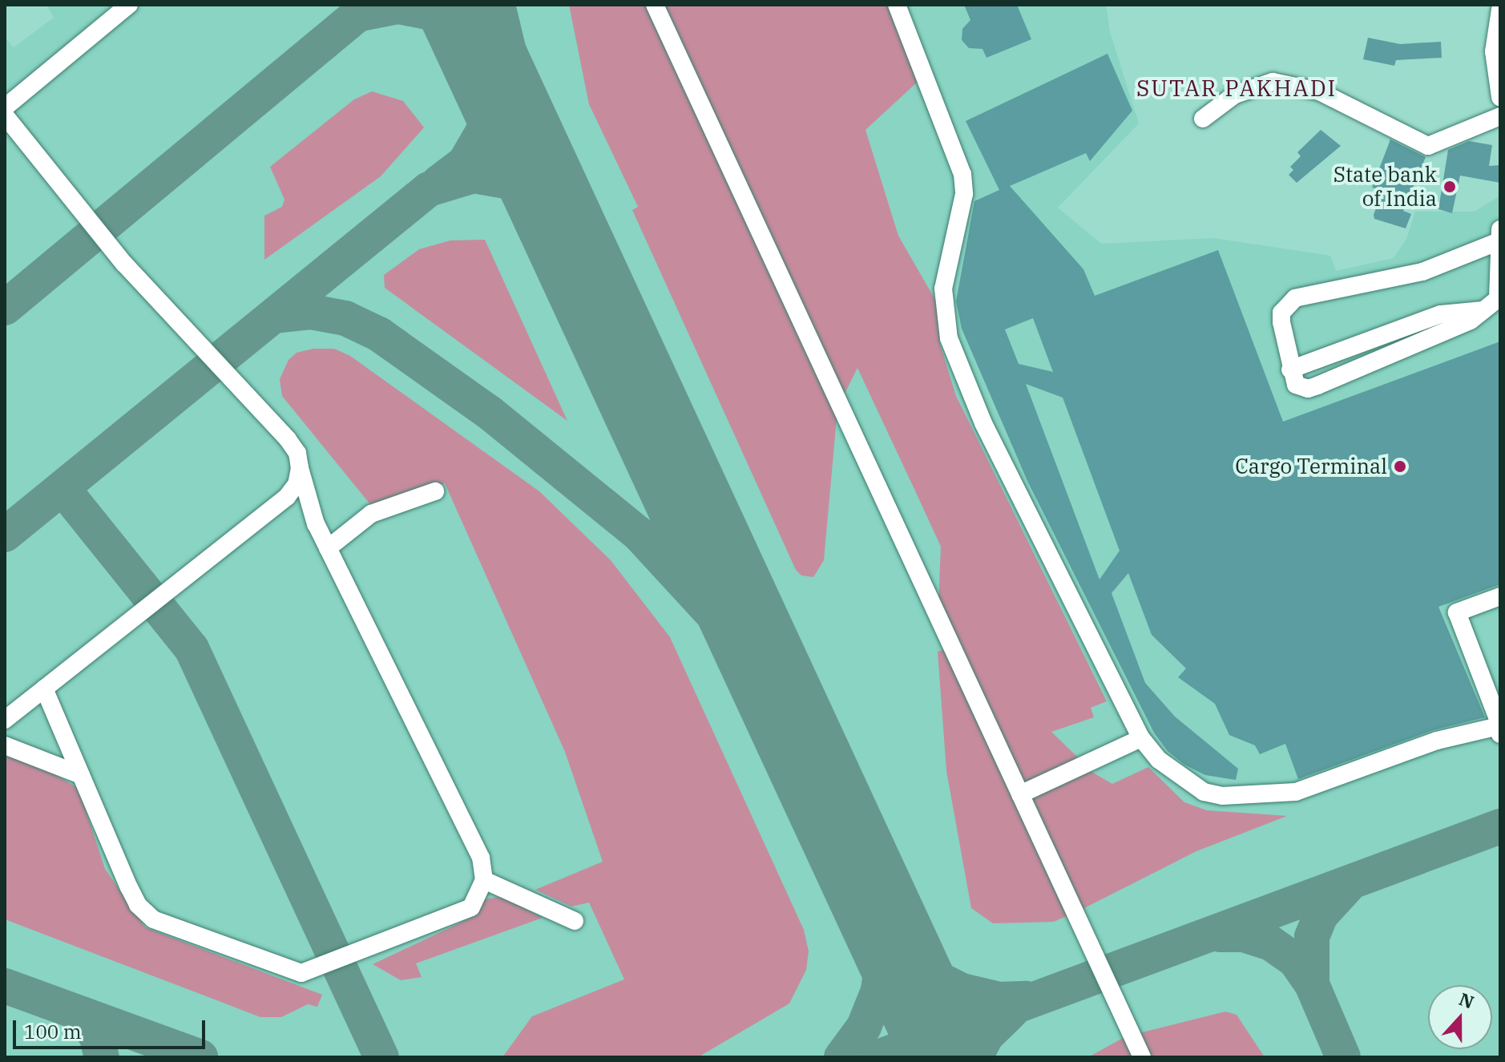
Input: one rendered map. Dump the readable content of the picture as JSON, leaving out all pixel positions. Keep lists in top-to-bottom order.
{
  "districts": ["SUTAR PAKHADI"],
  "places": ["State bank of India", "Cargo Terminal"],
  "scale_bar": "100 m",
  "north": "top"
}
